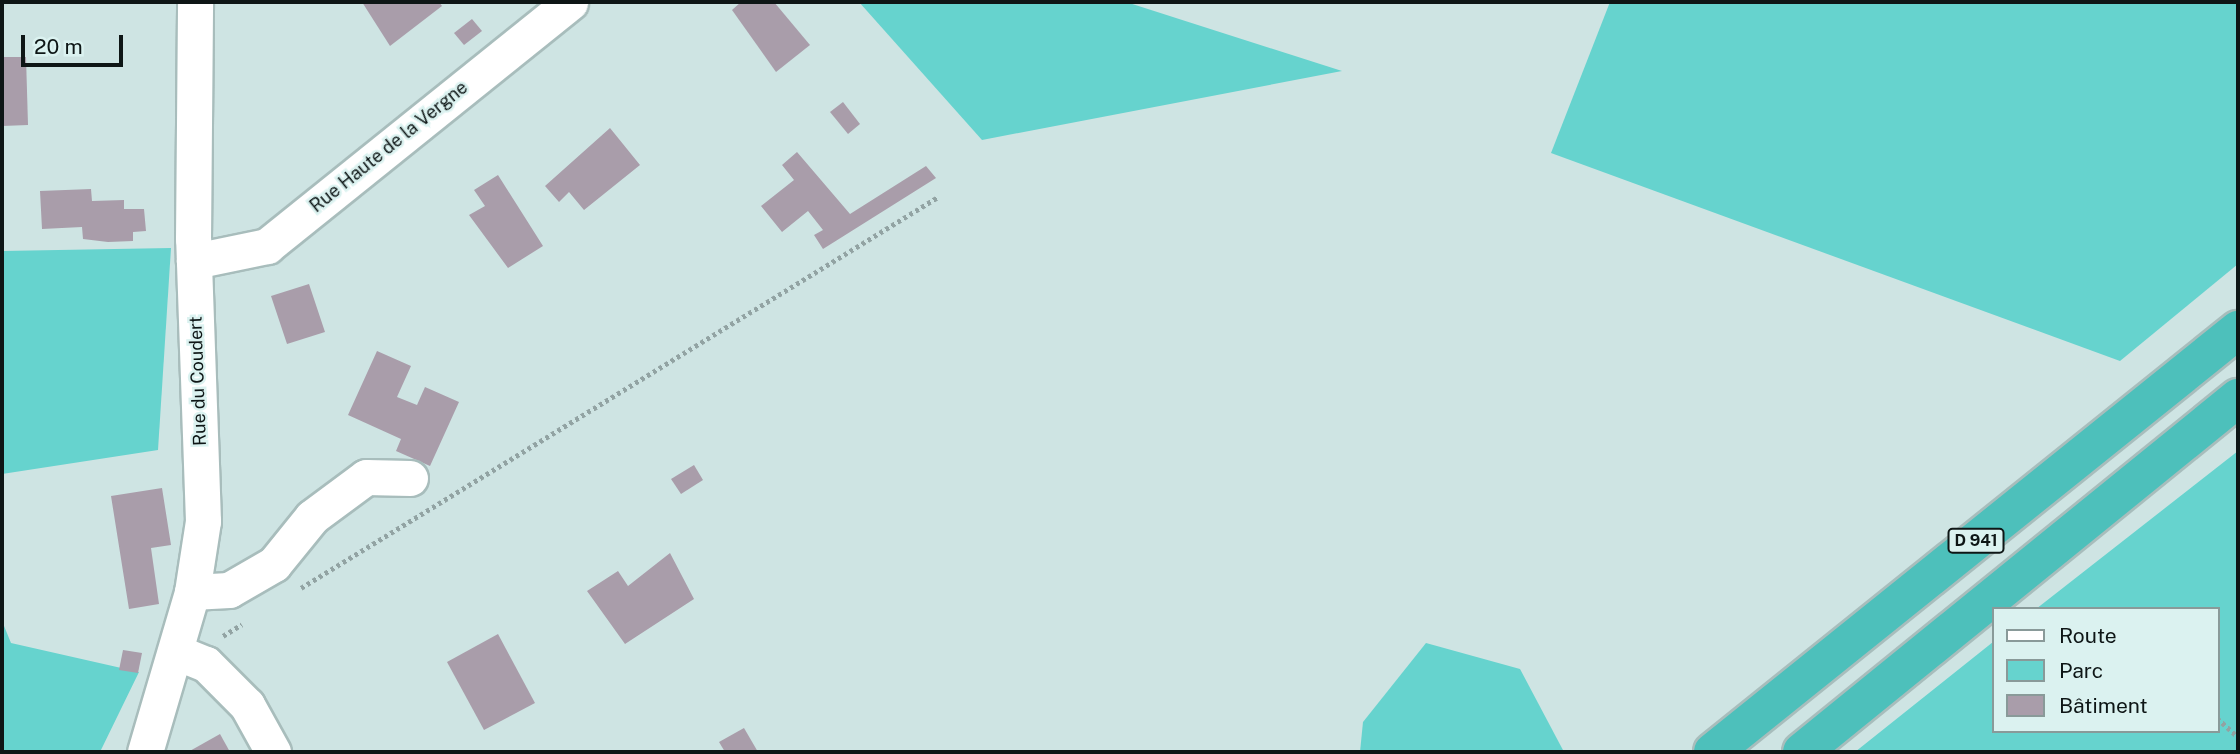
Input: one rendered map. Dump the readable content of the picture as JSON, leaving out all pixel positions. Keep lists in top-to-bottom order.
{
  "streets": {
    "highway": ["D 941"],
    "street": ["Rue Haute de la Vergne", "Rue du Coudert"]
  },
  "crossings": [
    ["Rue Haute de la Vergne", "Rue du Coudert"]
  ],
  "legend": ["Route", "Parc", "Bâtiment"],
  "scale_bar": "20 m"
}
